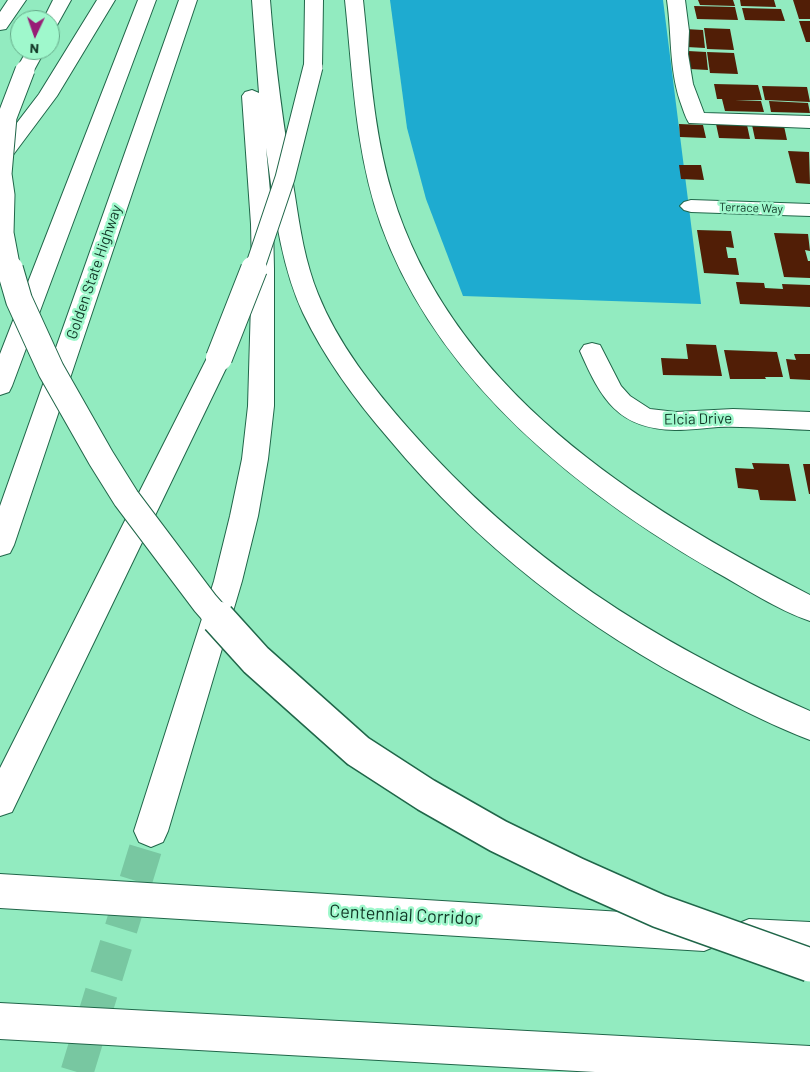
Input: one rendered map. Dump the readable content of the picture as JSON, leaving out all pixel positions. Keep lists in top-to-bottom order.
{
  "streets": {
    "main road": [
      "Terrace Way",
      "Golden State Highway",
      "Elcia Drive",
      "Centennial Corridor"
    ]
  },
  "north": "bottom"
}
